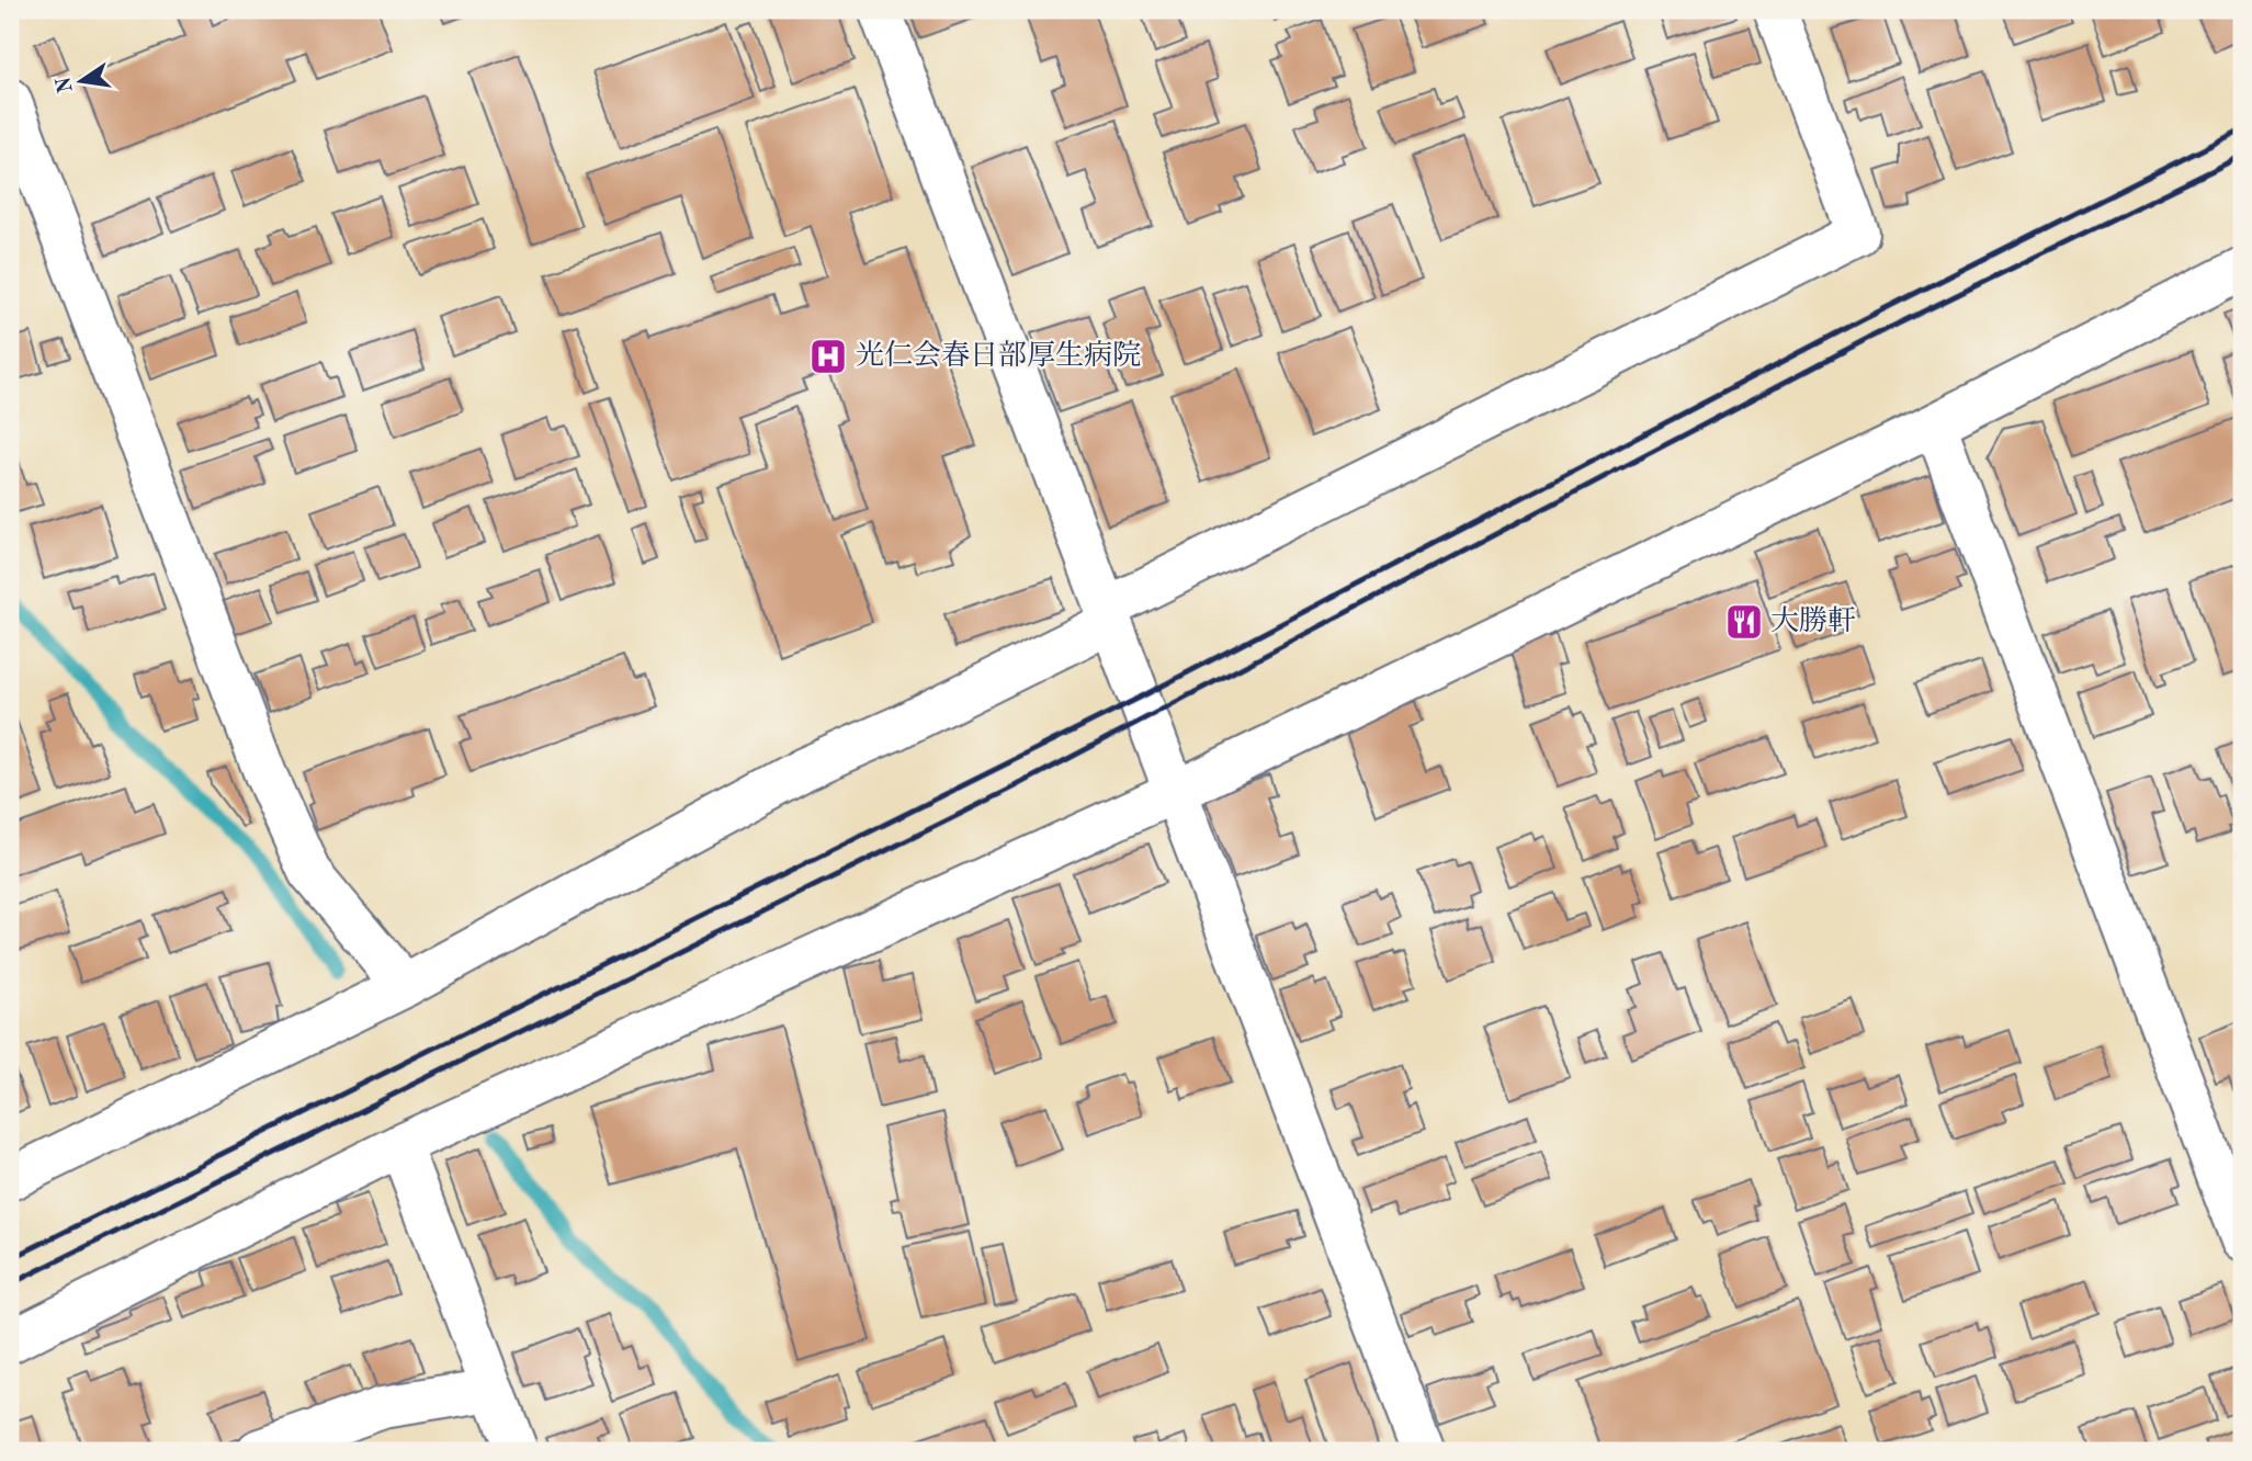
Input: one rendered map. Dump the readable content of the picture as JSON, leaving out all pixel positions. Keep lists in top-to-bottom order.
{
  "places": {
    "hospital": ["光仁会春日部厚生病院"],
    "restaurant": ["大勝軒"]
  },
  "north": "left"
}
